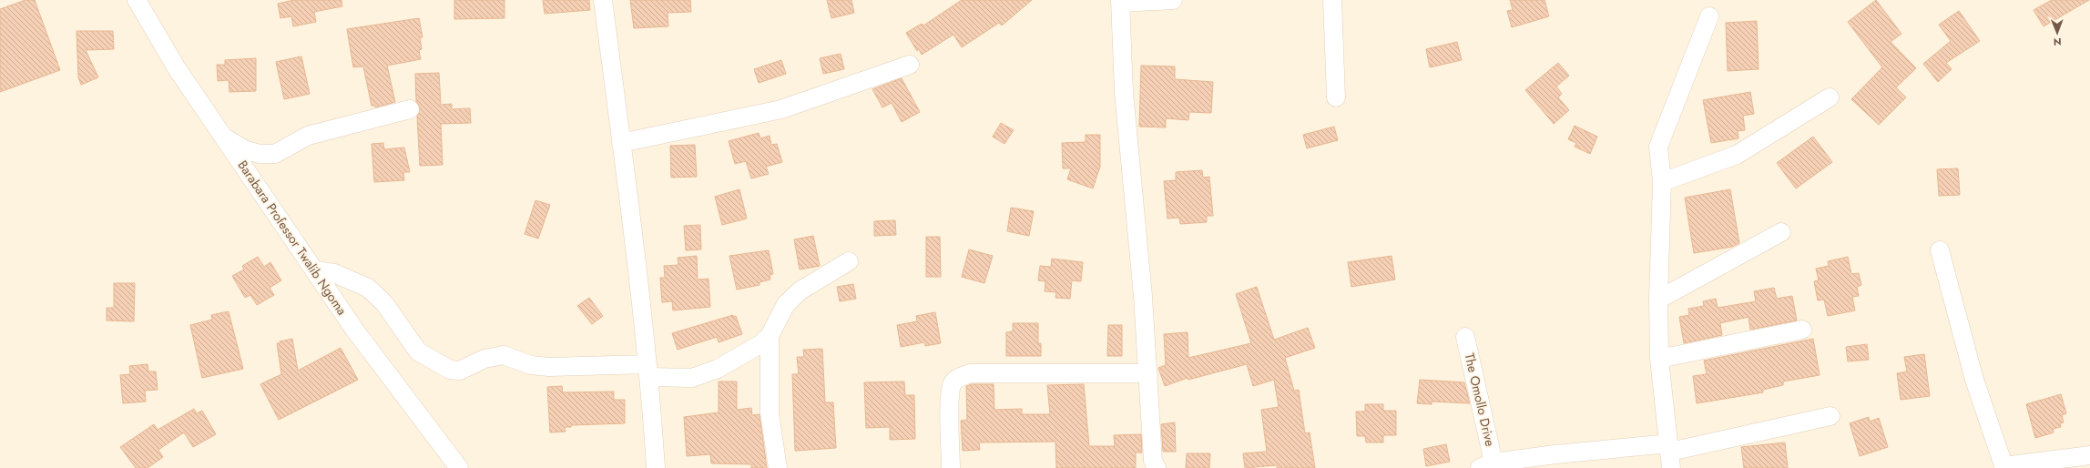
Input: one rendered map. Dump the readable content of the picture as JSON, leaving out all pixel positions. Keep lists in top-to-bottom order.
{
  "streets": {
    "street": ["Barabara Professor Twalib Ngoma", "The Omollo Drive"]
  },
  "north": "bottom"
}
